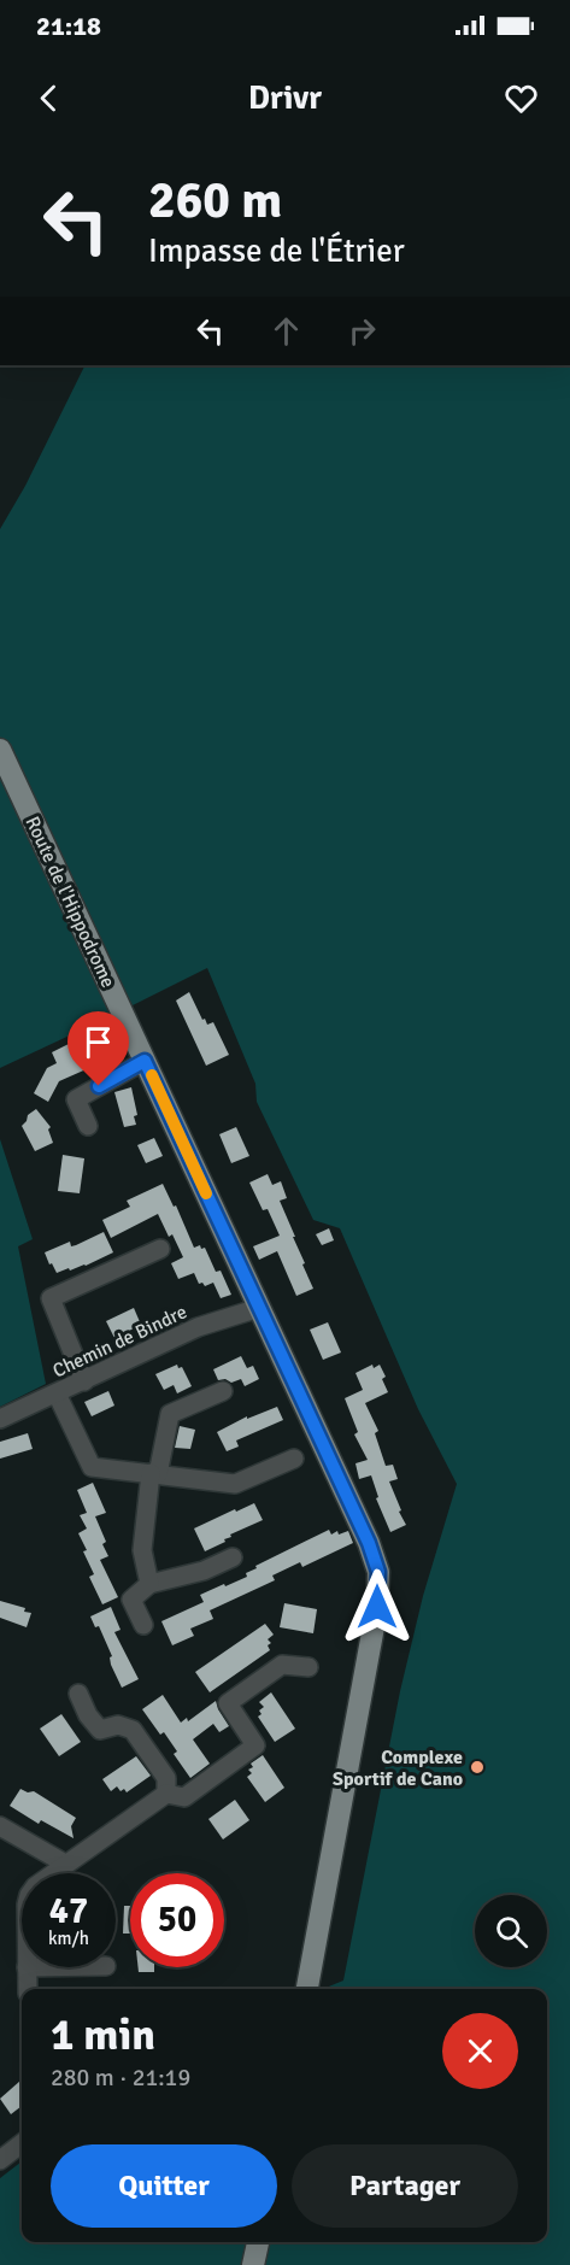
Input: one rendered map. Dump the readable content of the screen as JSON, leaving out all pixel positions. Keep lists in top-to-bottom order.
{
  "streets": {
    "main road": ["Route de l'Hippodrome"],
    "street": ["Chemin de Bindre"]
  },
  "crossings": [
    ["Route de l'Hippodrome", "Chemin de Bindre"]
  ],
  "places": ["Complexe Sportif de Cano"],
  "page": {
    "status": "21:18",
    "header": "Drivr",
    "turn": ["260 m", "Impasse de l'Étrier"],
    "speed": "47 km/h",
    "limit": "50",
    "heading": ["1 min", "280 m · 21:19"],
    "buttons": ["Quitter", "Partager"]
  }
}
